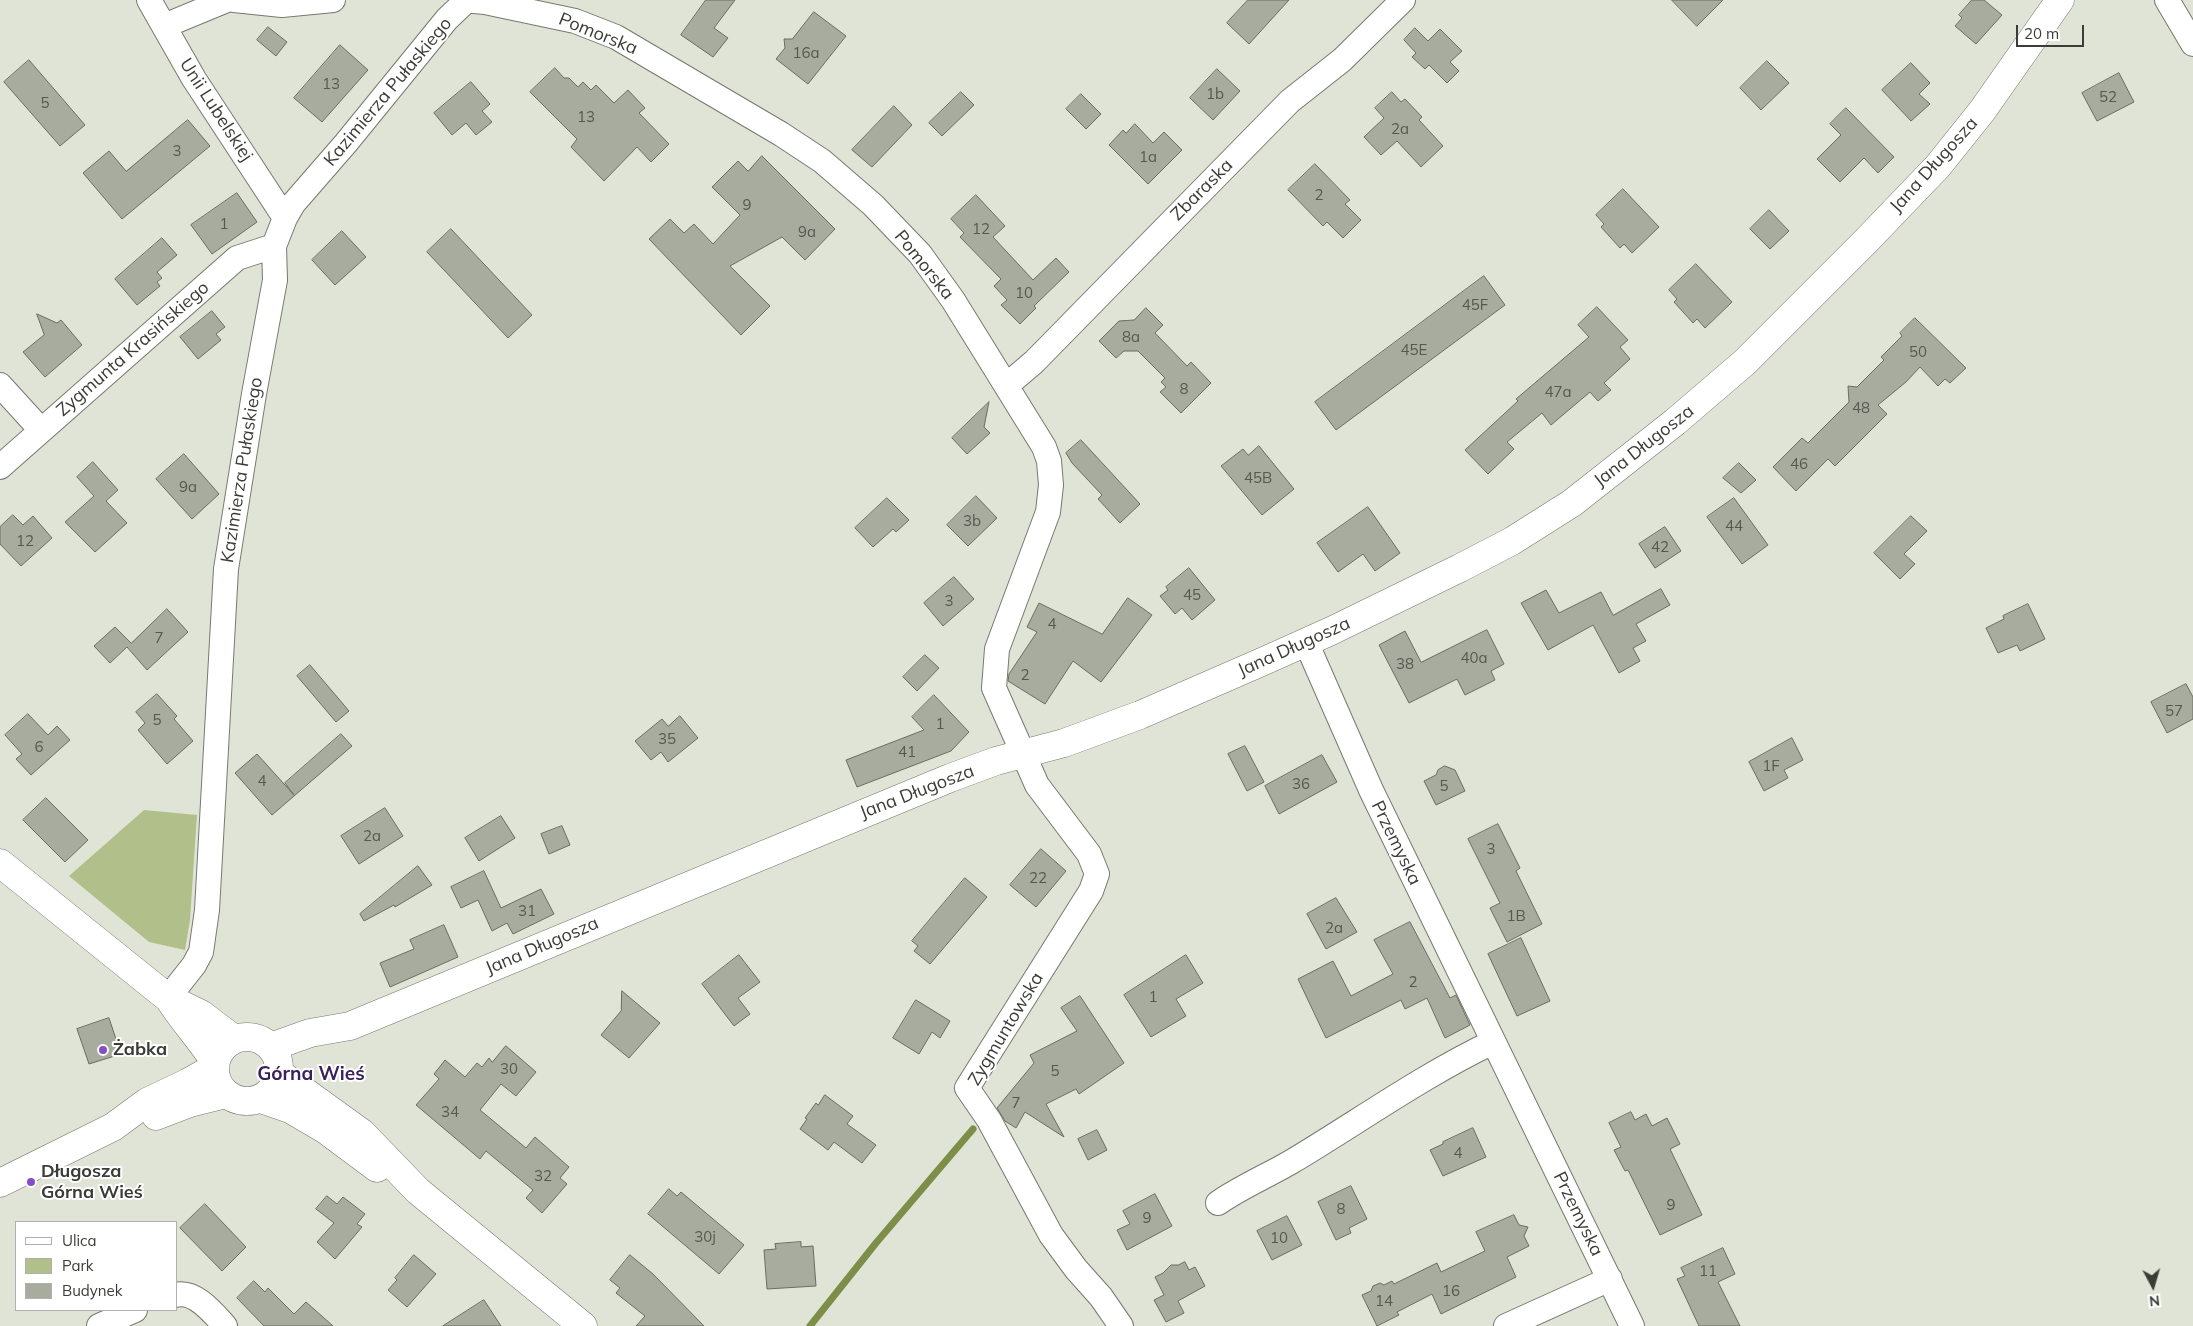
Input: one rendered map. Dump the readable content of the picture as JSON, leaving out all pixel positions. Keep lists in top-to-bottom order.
{
  "streets": {
    "street": [
      "Pomorska",
      "Kazimierza Pułaskiego",
      "Unii Lubelskiej",
      "Jana Długosza",
      "Zbaraska",
      "Zygmunta Krasińskiego",
      "Przemyska",
      "Zygmuntowska"
    ]
  },
  "crossings": [
    ["Pomorska", "Kazimierza Pułaskiego"],
    ["Pomorska", "Jana Długosza"],
    ["Pomorska", "Zbaraska"],
    ["Pomorska", "Zygmuntowska"],
    ["Kazimierza Pułaskiego", "Unii Lubelskiej"],
    ["Kazimierza Pułaskiego", "Zygmunta Krasińskiego"],
    ["Jana Długosza", "Przemyska"],
    ["Jana Długosza", "Zygmuntowska"]
  ],
  "districts": ["Górna Wieś"],
  "places": ["Żabka", "Długosza Górna Wieś"],
  "house_numbers": [
    "16a",
    "13",
    "1b",
    "52",
    "5",
    "13",
    "2a",
    "3",
    "1a",
    "2",
    "9",
    "1",
    "12",
    "9a",
    "10",
    "45F",
    "8a",
    "45E",
    "50",
    "8",
    "47a",
    "48",
    "46",
    "45B",
    "9a",
    "3b",
    "44",
    "12",
    "42",
    "45",
    "3",
    "4",
    "7",
    "40a",
    "38",
    "2",
    "57",
    "5",
    "1",
    "35",
    "6",
    "41",
    "1F",
    "4",
    "36",
    "5",
    "2a",
    "3",
    "22",
    "31",
    "1B",
    "2a",
    "2",
    "1",
    "30",
    "5",
    "7",
    "34",
    "4",
    "32",
    "9",
    "8",
    "9",
    "30j",
    "10",
    "11",
    "16",
    "14"
  ],
  "legend": ["Ulica", "Park", "Budynek"],
  "scale_bar": "20 m",
  "north": "bottom"
}
